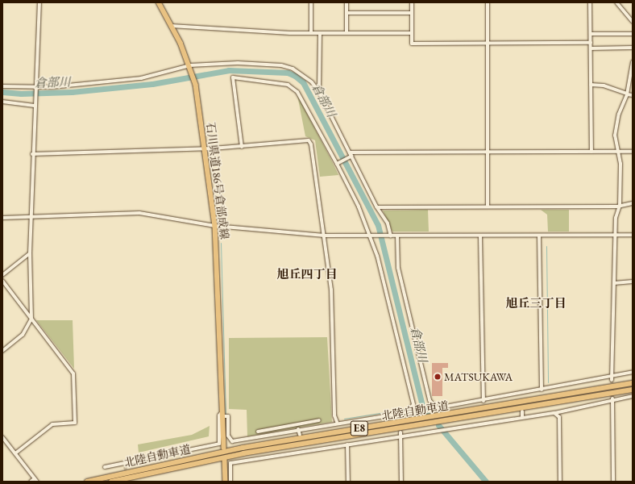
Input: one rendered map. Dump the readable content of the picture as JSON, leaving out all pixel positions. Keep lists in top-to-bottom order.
{
  "streets": {
    "highway": ["北陸自動車道", "E8"],
    "main road": ["石川県道186号倉部成線"]
  },
  "districts": ["旭丘四丁目", "旭丘三丁目"],
  "water": ["倉部川"],
  "places": ["MATSUKAWA"]
}
